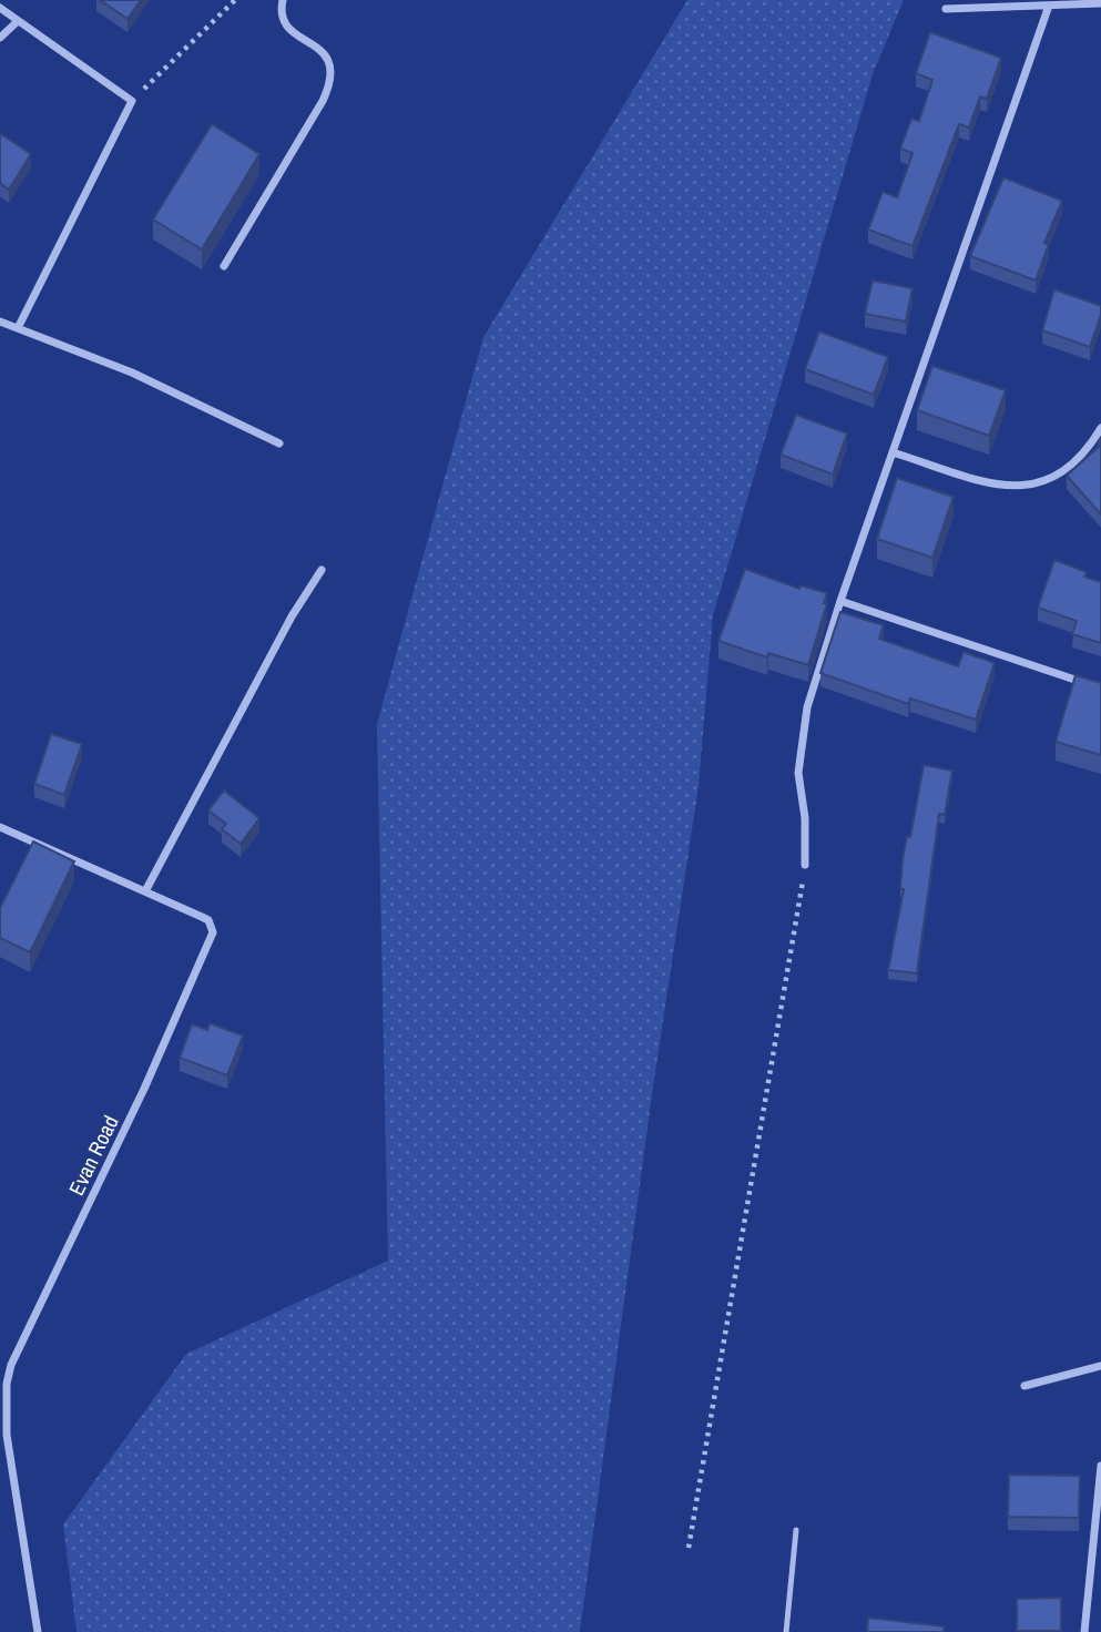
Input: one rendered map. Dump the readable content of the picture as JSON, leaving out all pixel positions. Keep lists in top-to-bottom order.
{
  "streets": {
    "street": ["Evan Road"]
  }
}
